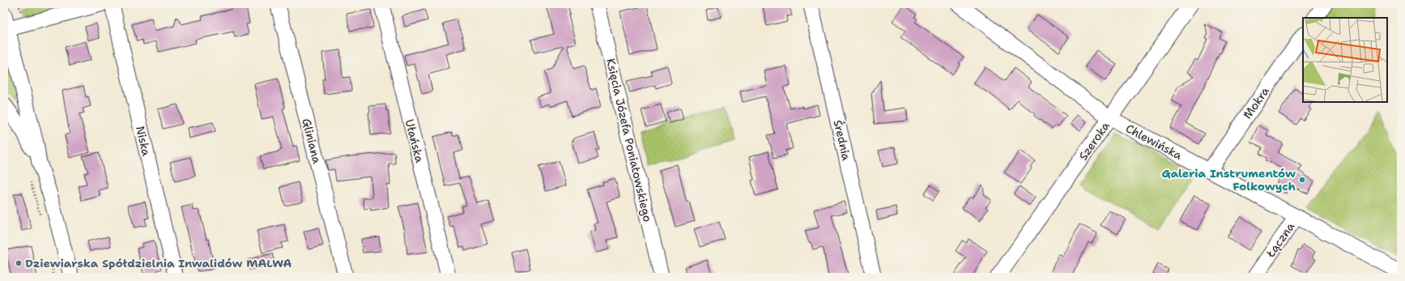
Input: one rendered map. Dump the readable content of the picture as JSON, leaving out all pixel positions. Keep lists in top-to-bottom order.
{
  "streets": {
    "street": [
      "Mokra",
      "Księcia Józefa Poniatowskiego",
      "Średnia",
      "Niska",
      "Gliniana",
      "Ułańska",
      "Szeroka",
      "Chlewińska",
      "Łączna"
    ]
  },
  "crossings": [
    ["Mokra", "Chlewińska"],
    ["Szeroka", "Chlewińska"],
    ["Chlewińska", "Łączna"]
  ],
  "places": ["Galeria Instrumentów Folkowych", "Dziewiarska Spółdzielnia Inwalidów MALWA"]
}
